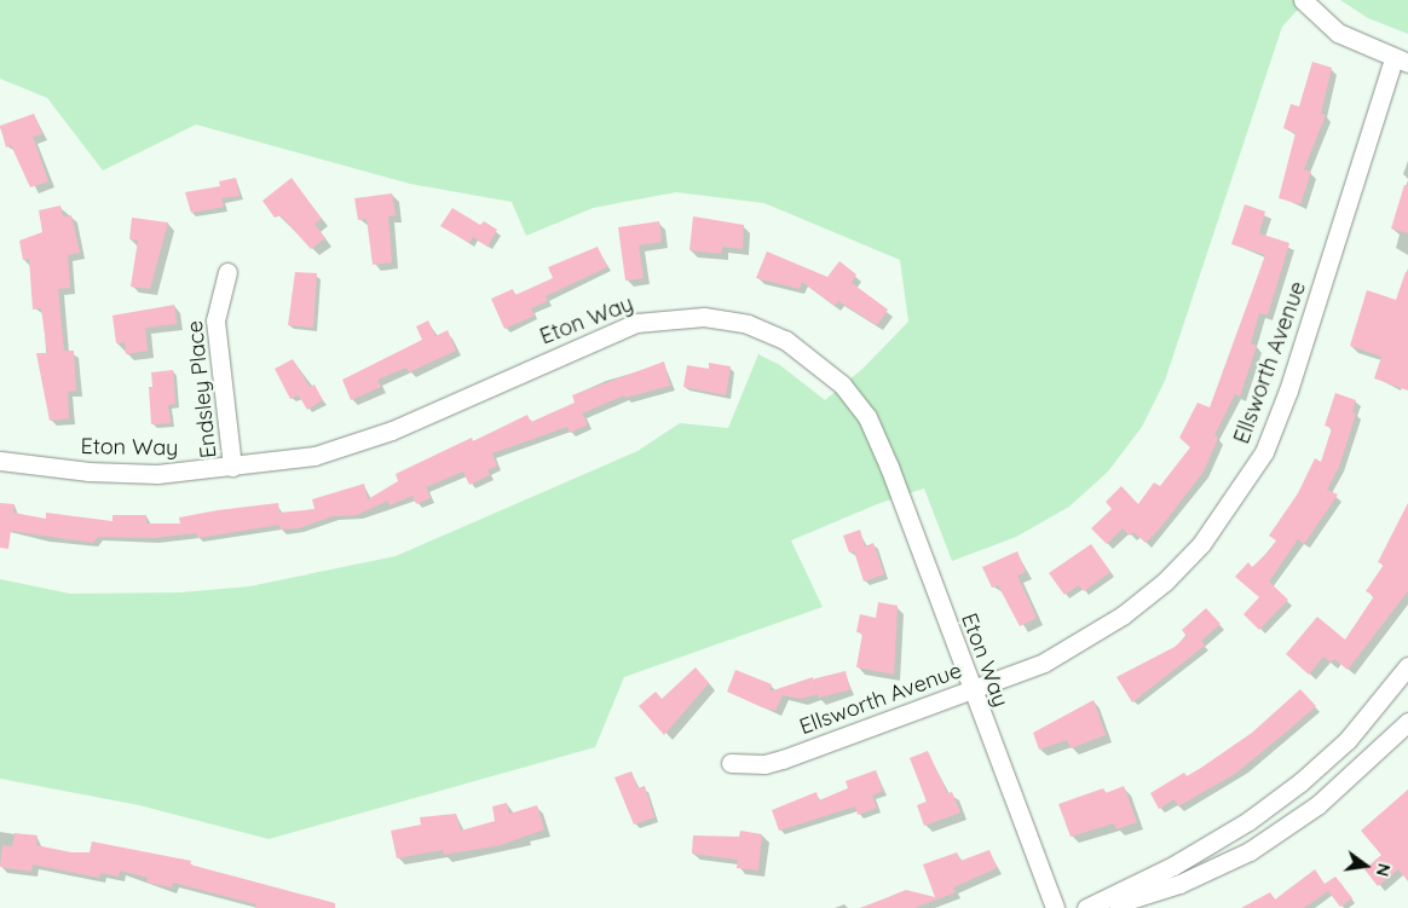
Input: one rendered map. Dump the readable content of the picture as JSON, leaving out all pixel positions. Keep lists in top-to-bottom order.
{
  "streets": {
    "street": ["Eton Way", "Ellsworth Avenue", "Endsley Place"]
  },
  "crossings": [
    ["Eton Way", "Ellsworth Avenue"],
    ["Eton Way", "Endsley Place"]
  ],
  "north": "right"
}
